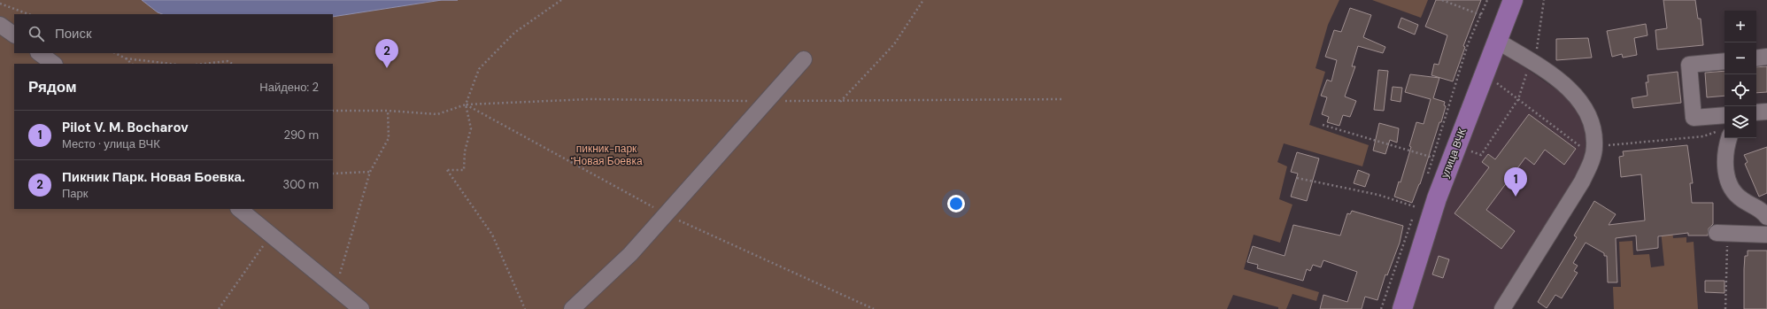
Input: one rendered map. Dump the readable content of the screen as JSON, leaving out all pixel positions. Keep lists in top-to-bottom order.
{
  "streets": {
    "main road": ["улица ВЧК"]
  },
  "parks": ["пикник-парк \"Новая Боевка"],
  "page": {
    "map_buttons": ["+", "−"],
    "search": "Поиск",
    "pins": ["2", "1"],
    "heading": ["Рядом", "Найдено: 2"],
    "list": [
      {
        "mark": "1",
        "name": "Pilot V. M. Bocharov",
        "note": "Место · улица ВЧК",
        "value": "290 m"
      },
      {
        "mark": "2",
        "name": "Пикник Парк. Новая Боевка.",
        "note": "Парк",
        "value": "300 m"
      }
    ]
  }
}
